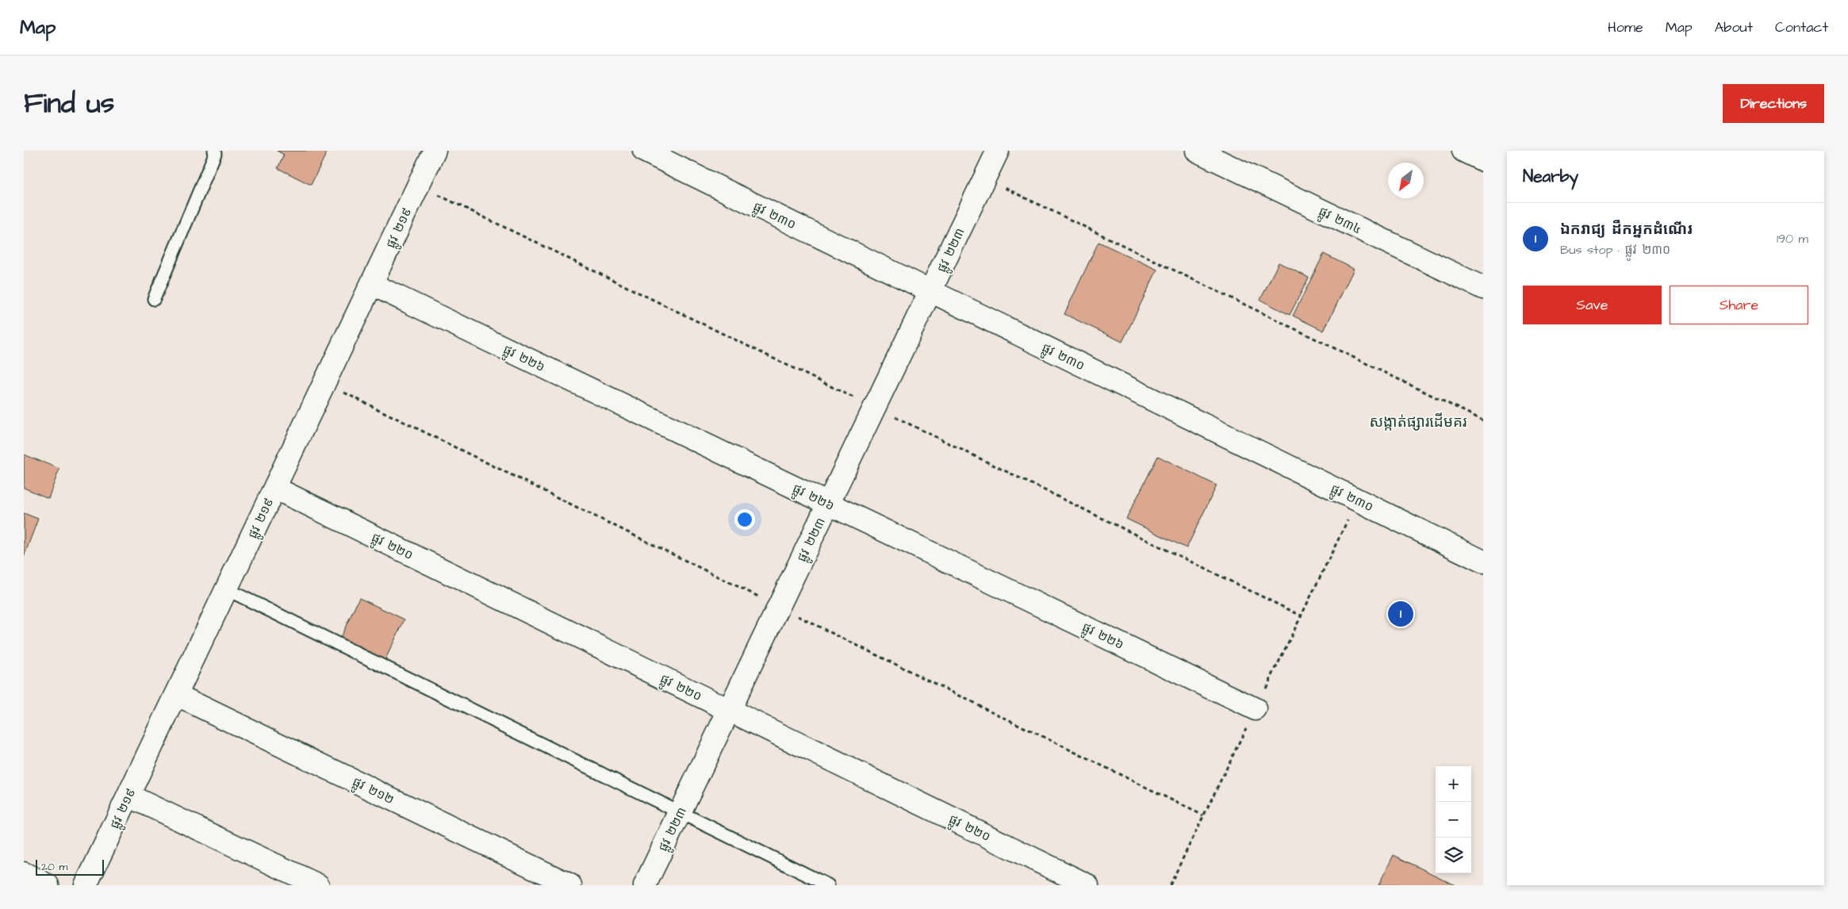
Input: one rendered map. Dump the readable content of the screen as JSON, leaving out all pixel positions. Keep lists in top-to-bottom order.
{
  "streets": {
    "street": [
      "ផ្លូវ ២៣០",
      "ផ្លូវ ២៣៤",
      "ផ្លូវ ២១៩",
      "ផ្លូវ ២២៣",
      "ផ្លូវ ២២៦",
      "ផ្លូវ ២២០",
      "ផ្លូវ ២១២"
    ]
  },
  "crossings": [
    ["ផ្លូវ ២៣០", "ផ្លូវ ២២៣"],
    ["ផ្លូវ ២១៩", "ផ្លូវ ២២៦"],
    ["ផ្លូវ ២១៩", "ផ្លូវ ២២០"],
    ["ផ្លូវ ២១៩", "ផ្លូវ ២១២"],
    ["ផ្លូវ ២២៣", "ផ្លូវ ២២៦"],
    ["ផ្លូវ ២២៣", "ផ្លូវ ២២០"]
  ],
  "districts": ["សង្កាត់ផ្សារដើមគរ"],
  "scale_bar": "20 m",
  "north": "bottom left",
  "page": {
    "header": "Map",
    "nav": [
      "Home",
      "Map",
      "About",
      "Contact"
    ],
    "title": "Find us",
    "buttons": [
      "Directions",
      ["Save", "Share"]
    ],
    "heading": "Nearby",
    "list": [
      {
        "mark": "1",
        "name": "ឯករាជ្យ ដឹកអ្នកដំណើរ",
        "note": "Bus stop · ផ្លូវ ២៣០",
        "value": "190 m"
      }
    ],
    "pins": "1",
    "map_buttons": ["+", "−"],
    "scale": "20 m"
  }
}
